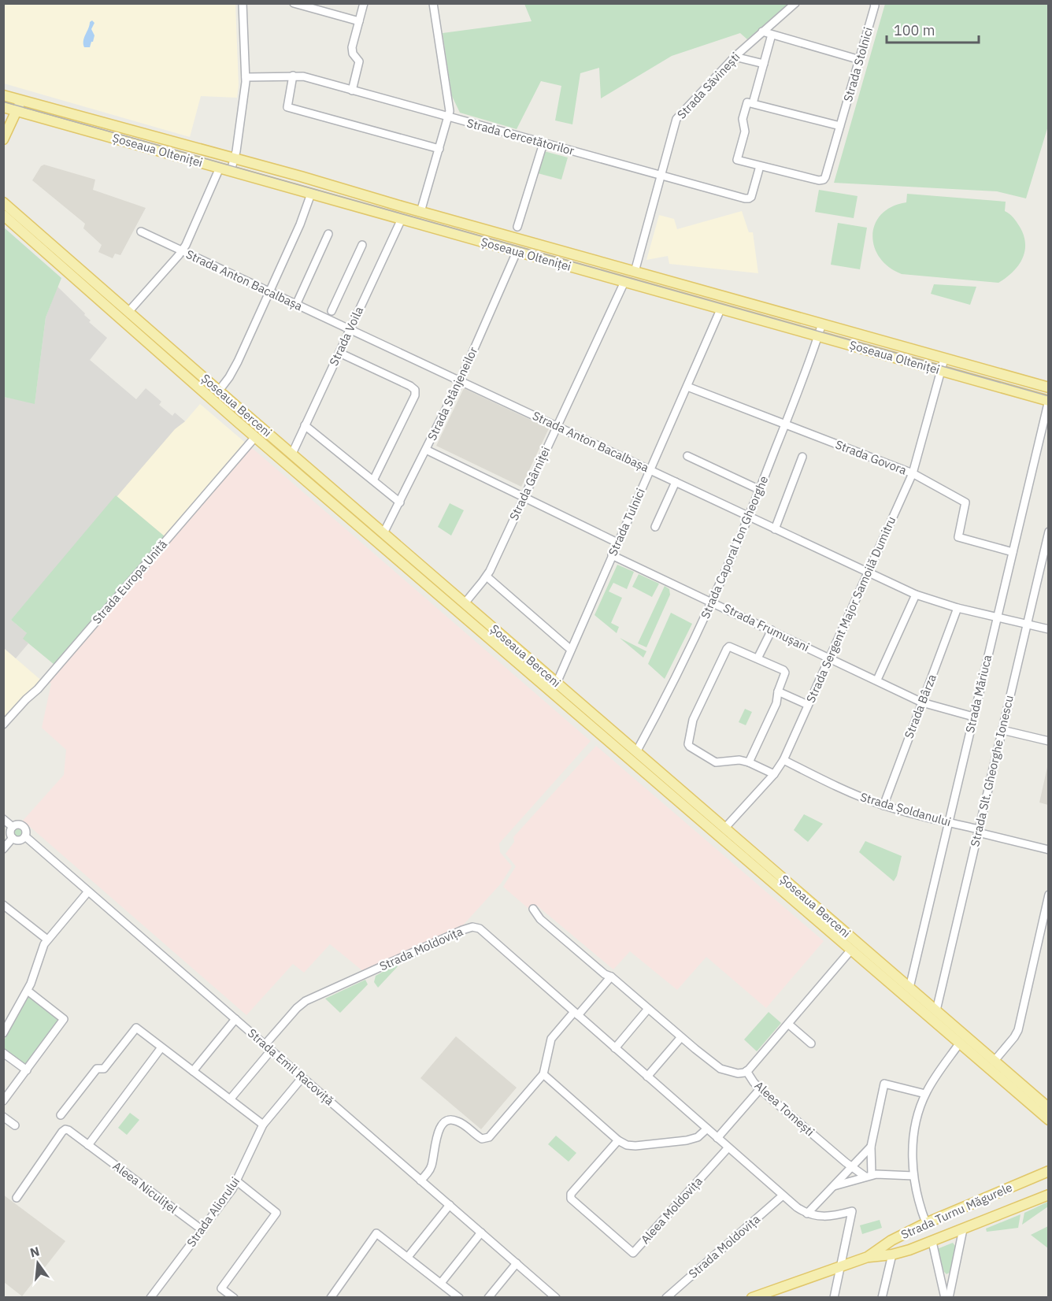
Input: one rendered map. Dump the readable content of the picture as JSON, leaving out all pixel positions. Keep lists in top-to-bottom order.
{
  "streets": {
    "main road": ["Șoseaua Olteniței", "Șoseaua Berceni", "Strada Turnu Măgurele"],
    "street": [
      "Strada Stolnici",
      "Strada Săvinești",
      "Strada Cercetătorilor",
      "Strada Anton Bacalbașa",
      "Strada Voila",
      "Strada Stânjeneilor",
      "Strada Govora",
      "Strada Gârniței",
      "Strada Tulnici",
      "Strada Caporal Ion Gheorghe",
      "Strada Europa Unită",
      "Strada Sergent Major Samoilă Dumitru",
      "Strada Frumușani",
      "Strada Măriuca",
      "Strada Bârza",
      "Strada Slt. Gheorghe Ionescu",
      "Strada Șoldanului",
      "Strada Moldovița",
      "Strada Emil Racoviță",
      "Aleea Tomești",
      "Aleea Niculițel",
      "Aleea Moldovița",
      "Strada Aliorului"
    ]
  },
  "crossings": [
    ["Strada Stolnici", "Strada Cercetătorilor"],
    ["Strada Săvinești", "Strada Cercetătorilor"],
    ["Strada Săvinești", "Șoseaua Olteniței"],
    ["Șoseaua Olteniței", "Strada Voila"],
    ["Șoseaua Olteniței", "Strada Stânjeneilor"],
    ["Șoseaua Olteniței", "Strada Gârniței"],
    ["Șoseaua Olteniței", "Strada Tulnici"],
    ["Șoseaua Olteniței", "Strada Caporal Ion Gheorghe"],
    ["Șoseaua Olteniței", "Strada Sergent Major Samoilă Dumitru"],
    ["Șoseaua Olteniței", "Strada Măriuca"],
    ["Strada Anton Bacalbașa", "Strada Voila"],
    ["Strada Anton Bacalbașa", "Strada Stânjeneilor"],
    ["Strada Anton Bacalbașa", "Strada Gârniței"],
    ["Strada Anton Bacalbașa", "Strada Tulnici"],
    ["Strada Anton Bacalbașa", "Strada Caporal Ion Gheorghe"],
    ["Strada Anton Bacalbașa", "Strada Sergent Major Samoilă Dumitru"],
    ["Strada Anton Bacalbașa", "Strada Măriuca"],
    ["Strada Anton Bacalbașa", "Strada Bârza"],
    ["Strada Anton Bacalbașa", "Strada Slt. Gheorghe Ionescu"],
    ["Strada Voila", "Șoseaua Berceni"],
    ["Strada Stânjeneilor", "Șoseaua Berceni"],
    ["Șoseaua Berceni", "Strada Gârniței"],
    ["Șoseaua Berceni", "Strada Tulnici"],
    ["Șoseaua Berceni", "Strada Caporal Ion Gheorghe"],
    ["Șoseaua Berceni", "Strada Europa Unită"],
    ["Șoseaua Berceni", "Strada Sergent Major Samoilă Dumitru"],
    ["Șoseaua Berceni", "Strada Măriuca"],
    ["Șoseaua Berceni", "Strada Slt. Gheorghe Ionescu"],
    ["Șoseaua Berceni", "Aleea Tomești"],
    ["Strada Govora", "Strada Tulnici"],
    ["Strada Govora", "Strada Caporal Ion Gheorghe"],
    ["Strada Govora", "Strada Sergent Major Samoilă Dumitru"],
    ["Strada Govora", "Strada Măriuca"],
    ["Strada Tulnici", "Strada Frumușani"],
    ["Strada Caporal Ion Gheorghe", "Strada Frumușani"],
    ["Strada Sergent Major Samoilă Dumitru", "Strada Frumușani"],
    ["Strada Sergent Major Samoilă Dumitru", "Strada Șoldanului"],
    ["Strada Frumușani", "Strada Măriuca"],
    ["Strada Frumușani", "Strada Bârza"],
    ["Strada Măriuca", "Strada Șoldanului"],
    ["Strada Bârza", "Strada Șoldanului"],
    ["Strada Slt. Gheorghe Ionescu", "Strada Șoldanului"],
    ["Strada Moldovița", "Strada Emil Racoviță"],
    ["Strada Moldovița", "Aleea Moldovița"],
    ["Strada Emil Racoviță", "Strada Aliorului"],
    ["Aleea Niculițel", "Strada Aliorului"]
  ],
  "scale_bar": "100 m",
  "north": "top"
}
